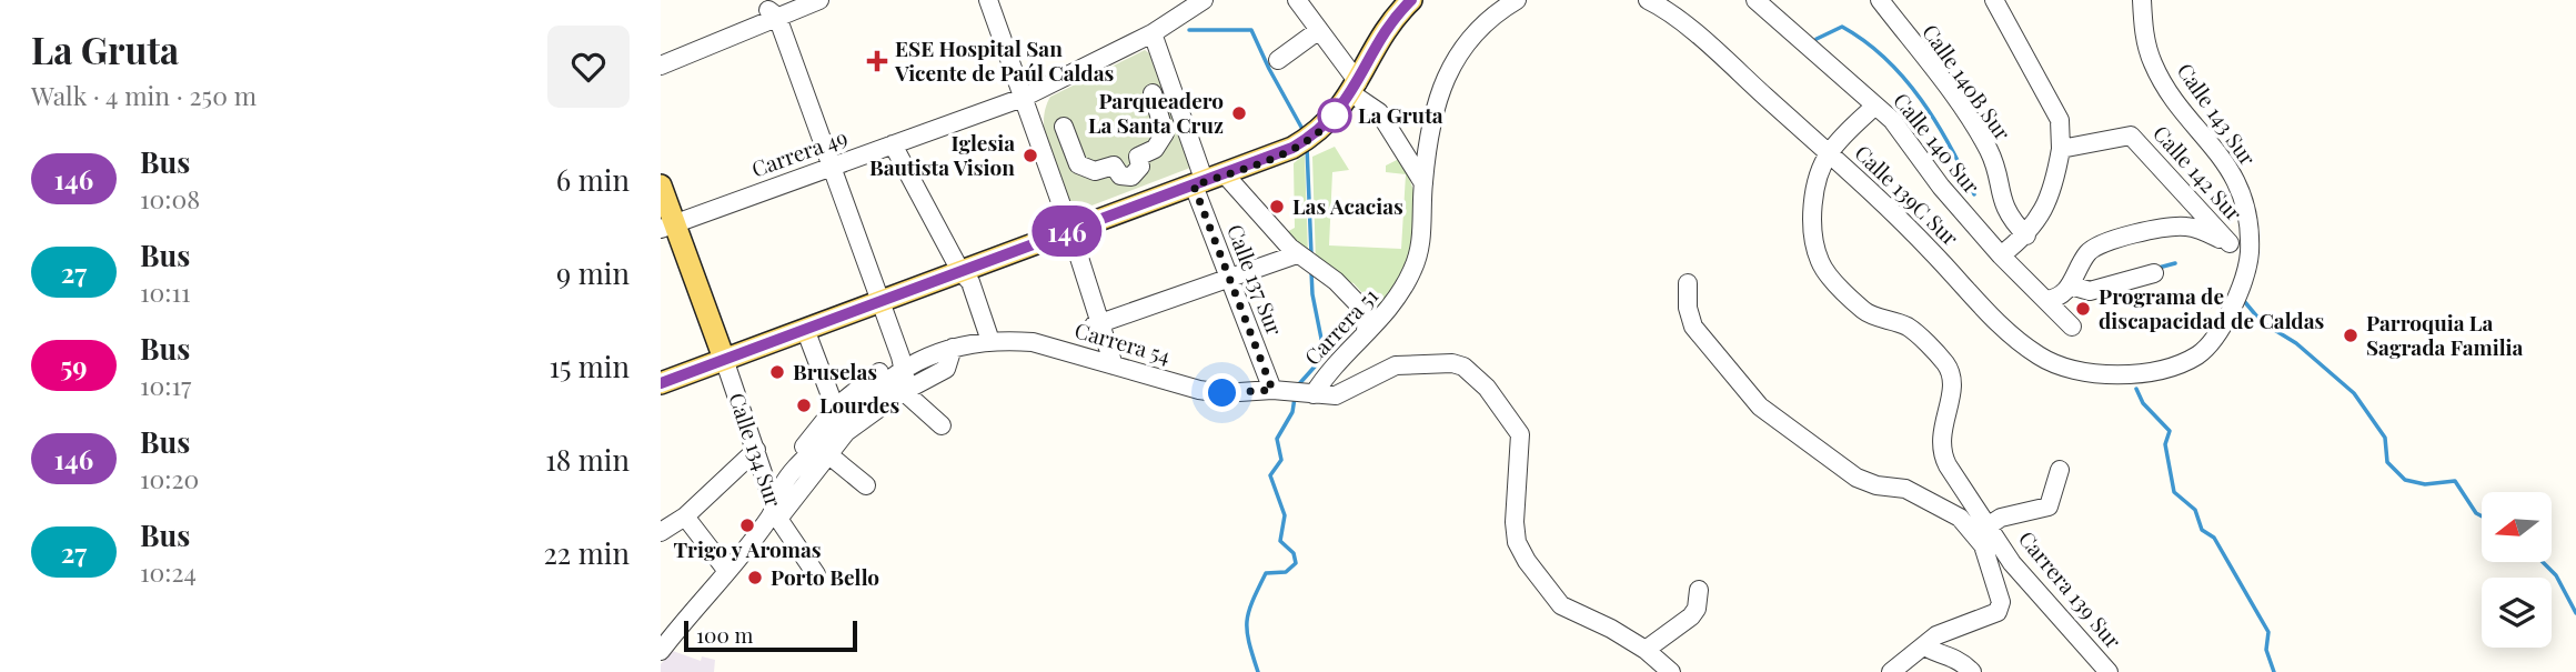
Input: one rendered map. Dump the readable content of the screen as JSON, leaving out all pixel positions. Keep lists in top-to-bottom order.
{
  "streets": {
    "main road": ["Calle 134 Sur"],
    "street": [
      "Calle 140B Sur",
      "Calle 143 Sur",
      "Calle 140 Sur",
      "Carrera 49",
      "Calle 142 Sur",
      "Calle 139C Sur",
      "Calle 137 Sur",
      "Carrera 51",
      "Carrera 54",
      "Carrera 139 Sur"
    ]
  },
  "crossings": [
    ["Calle 143 Sur", "Calle 139C Sur"],
    ["Carrera 49", "Calle 137 Sur"],
    ["Carrera 49", "Calle 134 Sur"],
    ["Calle 139C Sur", "Carrera 139 Sur"],
    ["Calle 137 Sur", "Carrera 51"],
    ["Calle 137 Sur", "Carrera 54"],
    ["Carrera 51", "Carrera 54"],
    ["Carrera 54", "Calle 134 Sur"]
  ],
  "places": {
    "health": ["ESE Hospital San Vicente de Paúl Caldas"],
    "other": [
      "Parqueadero La Santa Cruz",
      "La Gruta",
      "Iglesia Bautista Vision",
      "Las Acacias",
      "Programa de discapacidad de Caldas",
      "Parroquia La Sagrada Familia",
      "Bruselas",
      "Lourdes",
      "Trigo y Aromas",
      "Porto Bello"
    ]
  },
  "lines": ["bus line 146"],
  "scale_bar": "100 m",
  "north": "left",
  "page": {
    "heading": ["La Gruta", "Walk · 4 min · 250 m"],
    "on_map": "146",
    "list": [
      {
        "mark": "146",
        "name": "Bus",
        "note": "10:08",
        "value": "6 min"
      },
      {
        "mark": "27",
        "name": "Bus",
        "note": "10:11",
        "value": "9 min"
      },
      {
        "mark": "59",
        "name": "Bus",
        "note": "10:17",
        "value": "15 min"
      },
      {
        "mark": "146",
        "name": "Bus",
        "note": "10:20",
        "value": "18 min"
      },
      {
        "mark": "27",
        "name": "Bus",
        "note": "10:24",
        "value": "22 min"
      }
    ],
    "scale": "100 m"
  }
}
